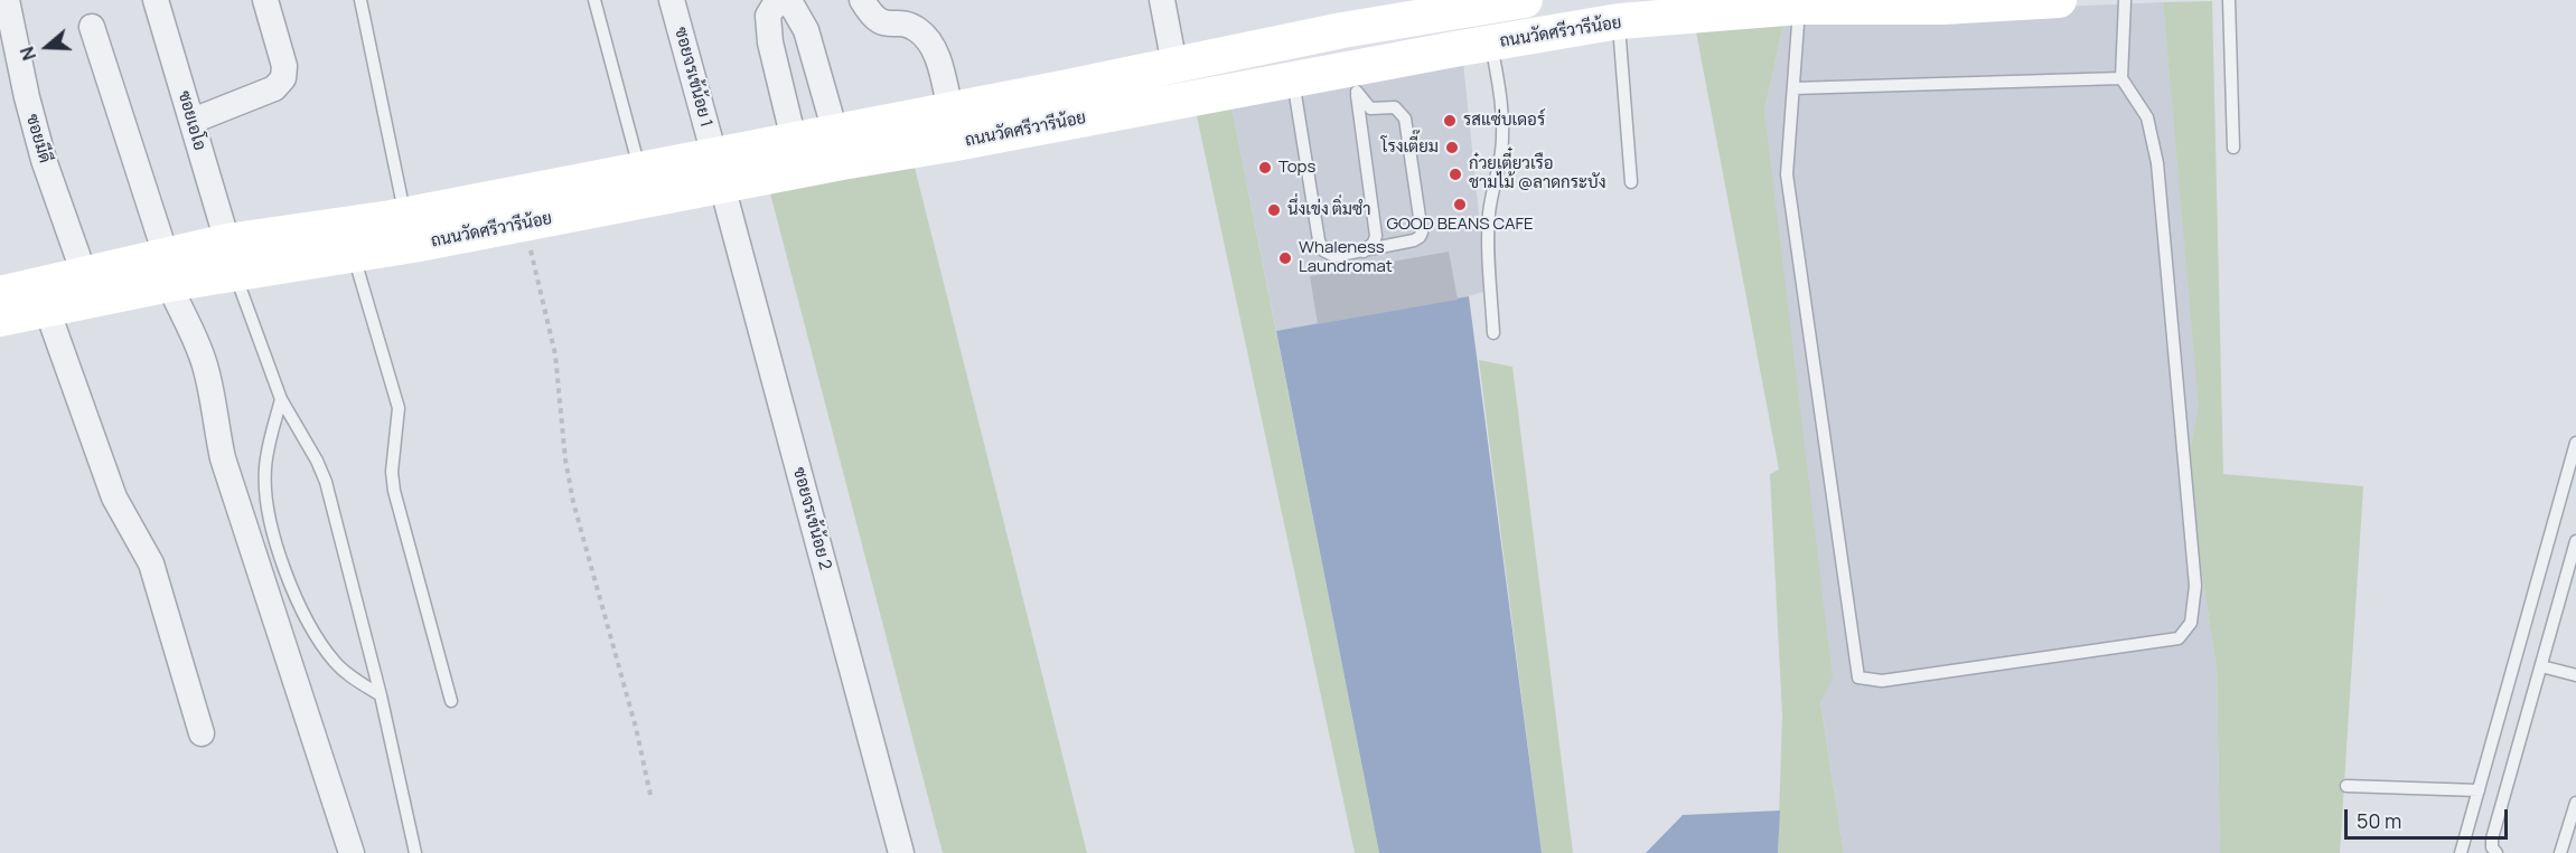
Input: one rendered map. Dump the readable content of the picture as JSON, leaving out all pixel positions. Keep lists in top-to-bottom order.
{
  "streets": {
    "main road": ["ถนนวัดศรีวารีน้อย"],
    "street": [
      "ซอยจรเข้น้อย 1",
      "ซอยเอโอ",
      "ซอยมีดี",
      "ซอยจรเข้น้อย 2"
    ]
  },
  "crossings": [
    ["ถนนวัดศรีวารีน้อย", "ซอยจรเข้น้อย 1"],
    ["ถนนวัดศรีวารีน้อย", "ซอยเอโอ"],
    ["ถนนวัดศรีวารีน้อย", "ซอยมีดี"],
    ["ถนนวัดศรีวารีน้อย", "ซอยจรเข้น้อย 2"],
    ["ซอยจรเข้น้อย 1", "ซอยจรเข้น้อย 2"]
  ],
  "places": [
    "รสแซ่บเดอร์",
    "โรงเตี๊ยม",
    "Tops",
    "ก๋วยเตี๋ยวเรือ ชามไม้ @ลาดกระบัง",
    "GOOD BEANS CAFE",
    "นึ่งเข่ง ติ่มซำ",
    "Whaleness Laundromat"
  ],
  "scale_bar": "50 m",
  "north": "left"
}
